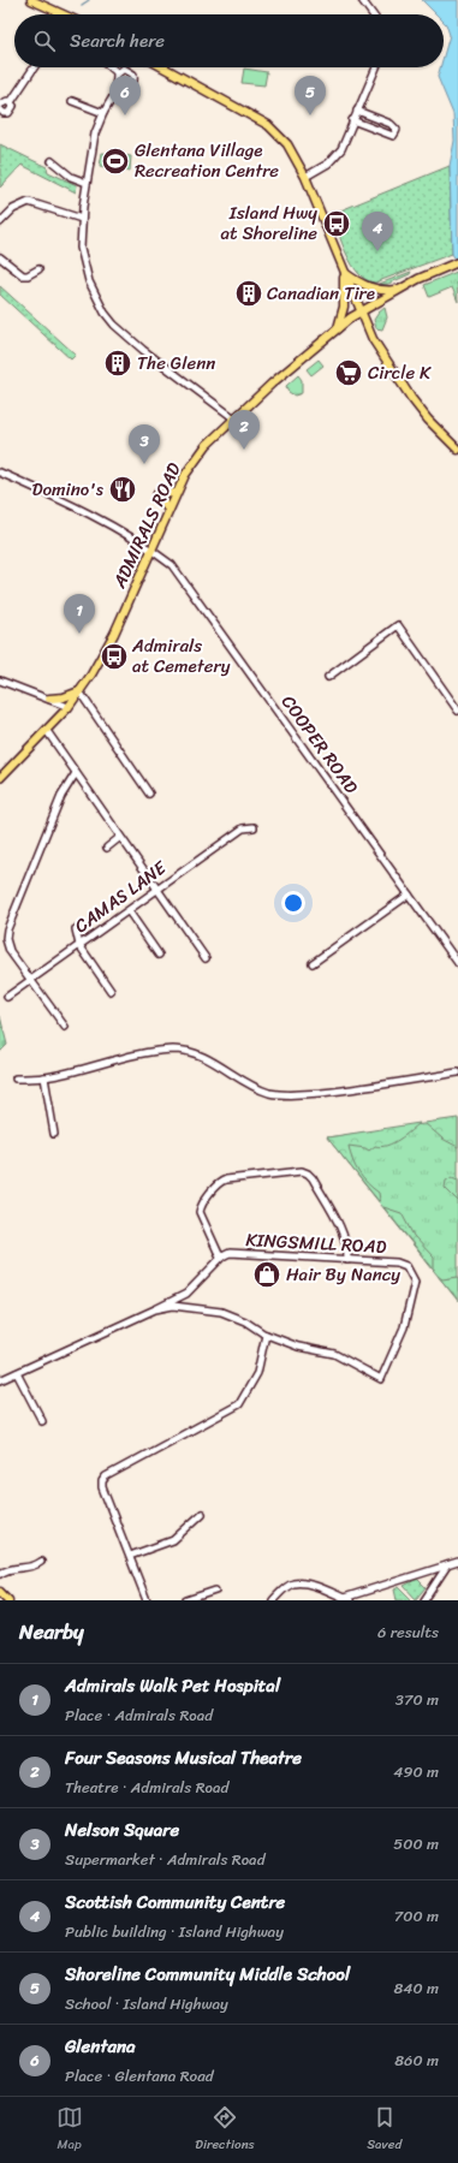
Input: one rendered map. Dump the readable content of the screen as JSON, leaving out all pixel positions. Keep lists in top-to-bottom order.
{
  "streets": {
    "main road": ["ADMIRALS ROAD"],
    "street": ["COOPER ROAD", "CAMAS LANE", "KINGSMILL ROAD"]
  },
  "crossings": [
    ["ADMIRALS ROAD", "COOPER ROAD"]
  ],
  "places": {
    "sports": ["Glentana Village Recreation Centre"],
    "bus stop": ["Island Hwy at Shoreline", "Admirals at Cemetery"],
    "building": ["Canadian Tire", "The Glenn"],
    "supermarket": ["Circle K"],
    "restaurant": ["Domino's"],
    "shop": ["Hair By Nancy"]
  },
  "page": {
    "search": "Search here",
    "pins": [
      "5",
      "6",
      "4",
      "2",
      "3",
      "1"
    ],
    "heading": ["Nearby", "6 results"],
    "list": [
      {
        "mark": "1",
        "name": "Admirals Walk Pet Hospital",
        "note": "Place · Admirals Road",
        "value": "370 m"
      },
      {
        "mark": "2",
        "name": "Four Seasons Musical Theatre",
        "note": "Theatre · Admirals Road",
        "value": "490 m"
      },
      {
        "mark": "3",
        "name": "Nelson Square",
        "note": "Supermarket · Admirals Road",
        "value": "500 m"
      },
      {
        "mark": "4",
        "name": "Scottish Community Centre",
        "note": "Public building · Island Highway",
        "value": "700 m"
      },
      {
        "mark": "5",
        "name": "Shoreline Community Middle School",
        "note": "School · Island Highway",
        "value": "840 m"
      },
      {
        "mark": "6",
        "name": "Glentana",
        "note": "Place · Glentana Road",
        "value": "860 m"
      }
    ],
    "nav": ["Map", "Directions", "Saved"]
  }
}
